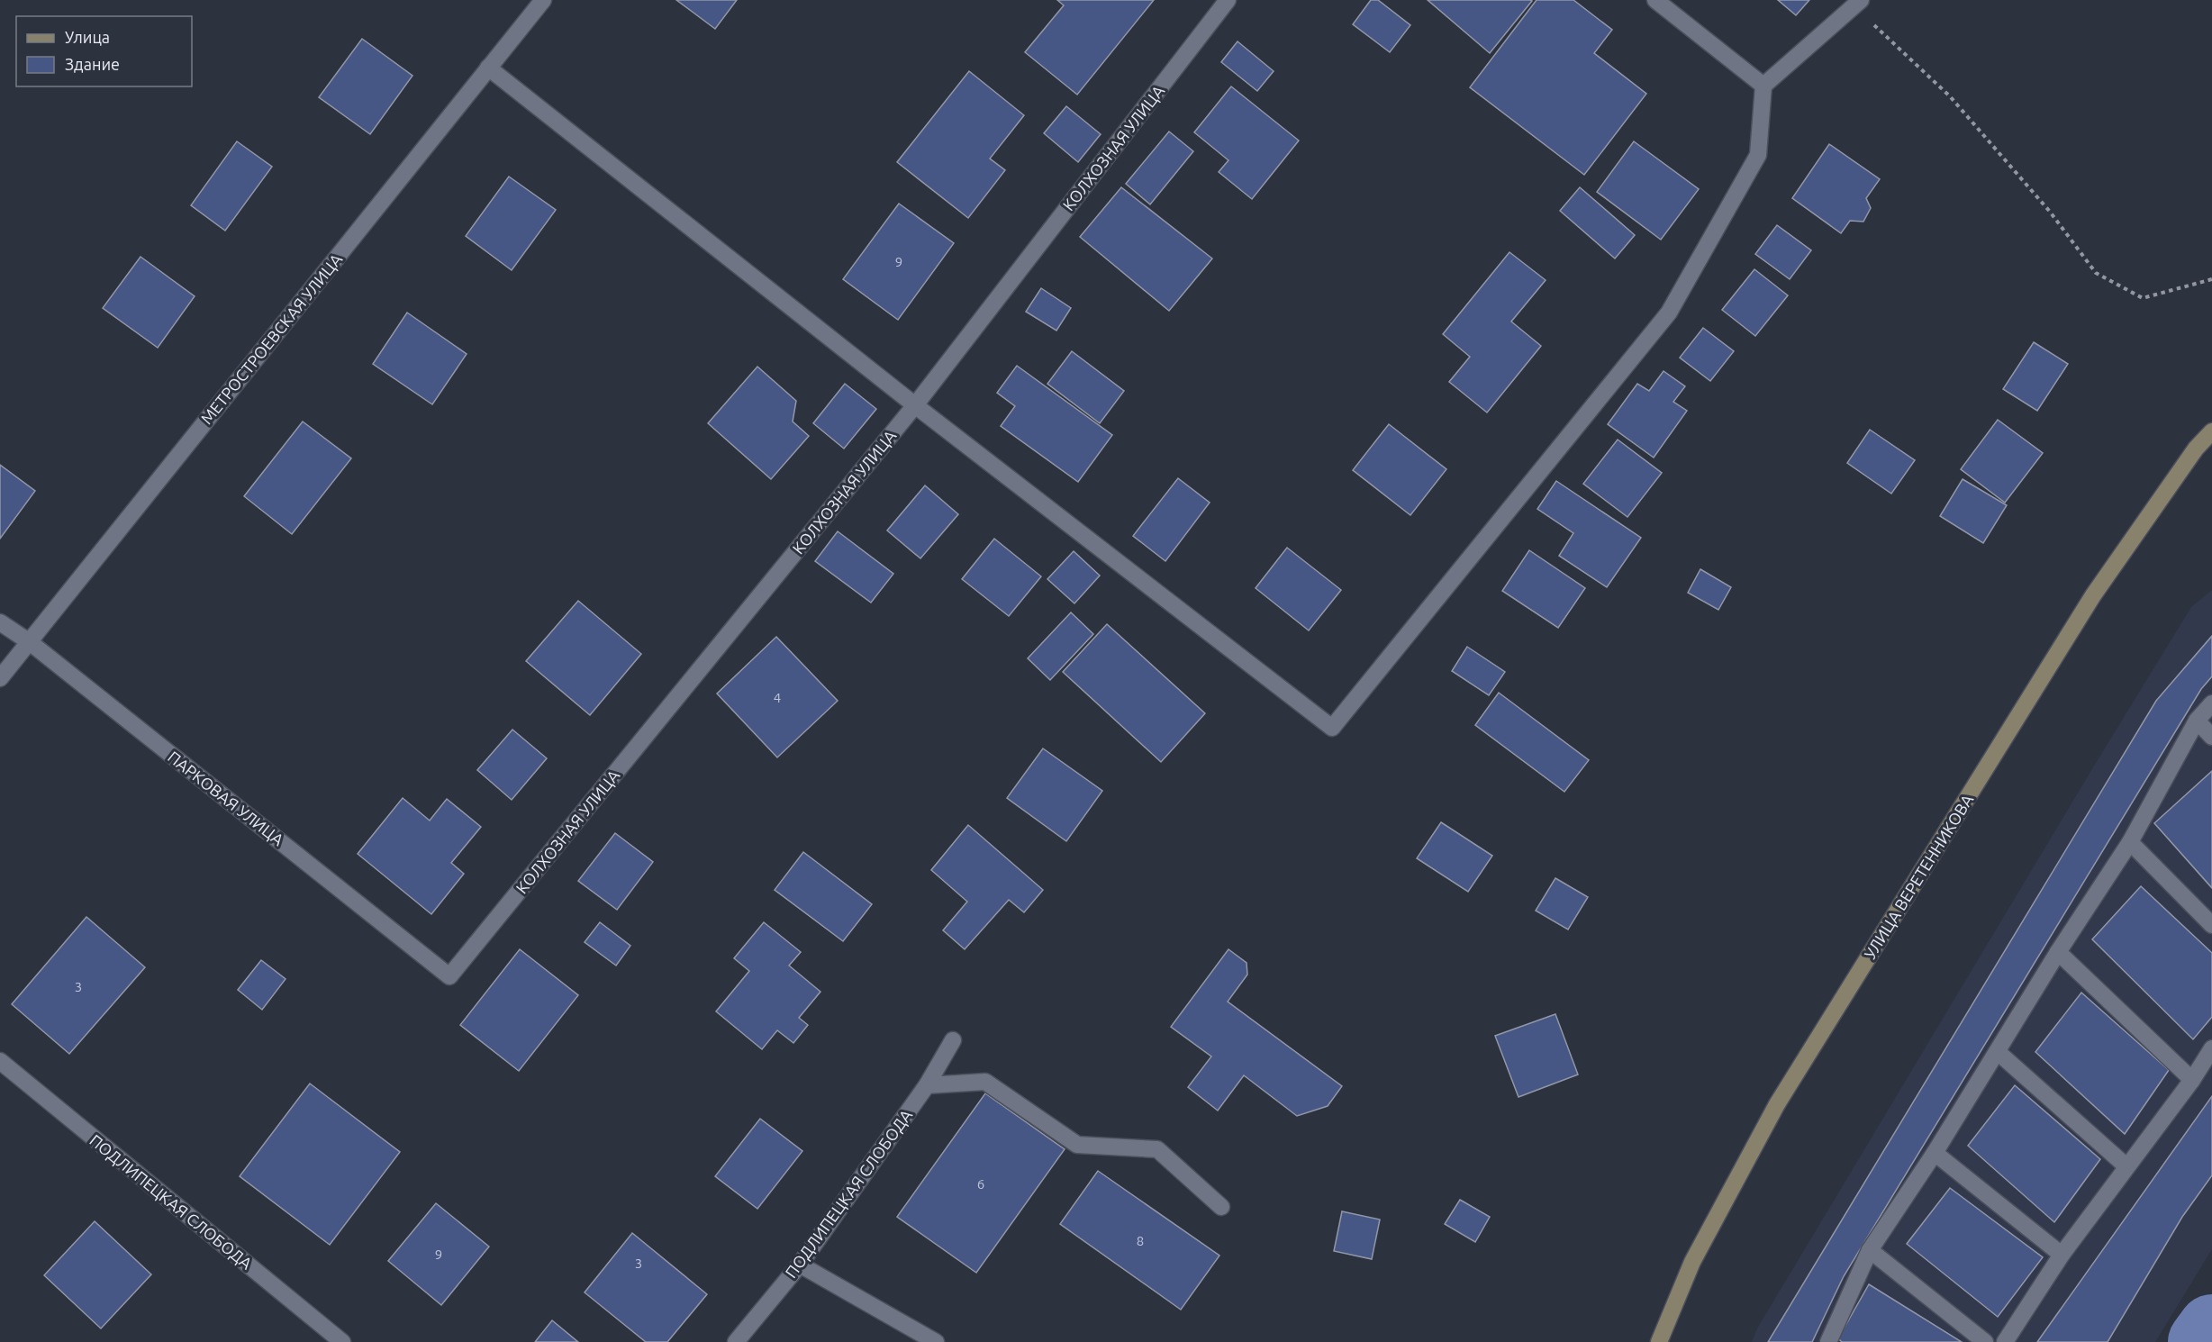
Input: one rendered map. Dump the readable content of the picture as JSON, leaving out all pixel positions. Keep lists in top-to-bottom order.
{
  "streets": {
    "main road": ["УЛИЦА ВЕРЕТЕННИКОВА"],
    "street": [
      "КОЛХОЗНАЯ УЛИЦА",
      "МЕТРОСТРОЕВСКАЯ УЛИЦА",
      "ПАРКОВАЯ УЛИЦА",
      "ПОДЛИПЕЦКАЯ СЛОБОДА"
    ]
  },
  "crossings": [
    ["КОЛХОЗНАЯ УЛИЦА", "ПАРКОВАЯ УЛИЦА"],
    ["МЕТРОСТРОЕВСКАЯ УЛИЦА", "ПАРКОВАЯ УЛИЦА"]
  ],
  "house_numbers": [
    "9",
    "4",
    "3",
    "6",
    "8",
    "9",
    "3"
  ],
  "legend": ["Улица", "Здание"]
}
